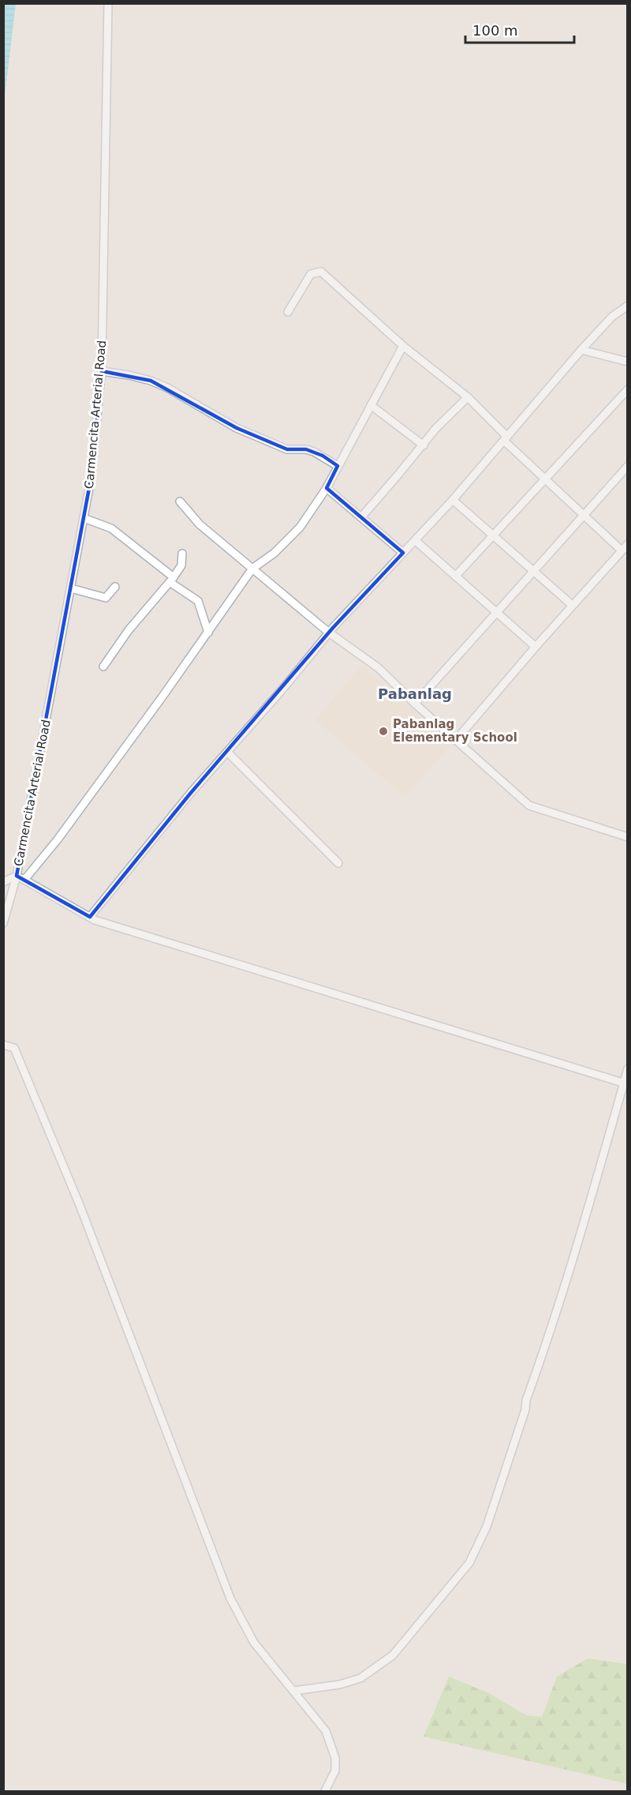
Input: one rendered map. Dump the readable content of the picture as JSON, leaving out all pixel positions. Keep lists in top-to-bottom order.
{
  "streets": {
    "street": ["Carmencita Arterial Road"]
  },
  "districts": ["Pabanlag"],
  "places": ["Pabanlag Elementary School"],
  "scale_bar": "100 m"
}
